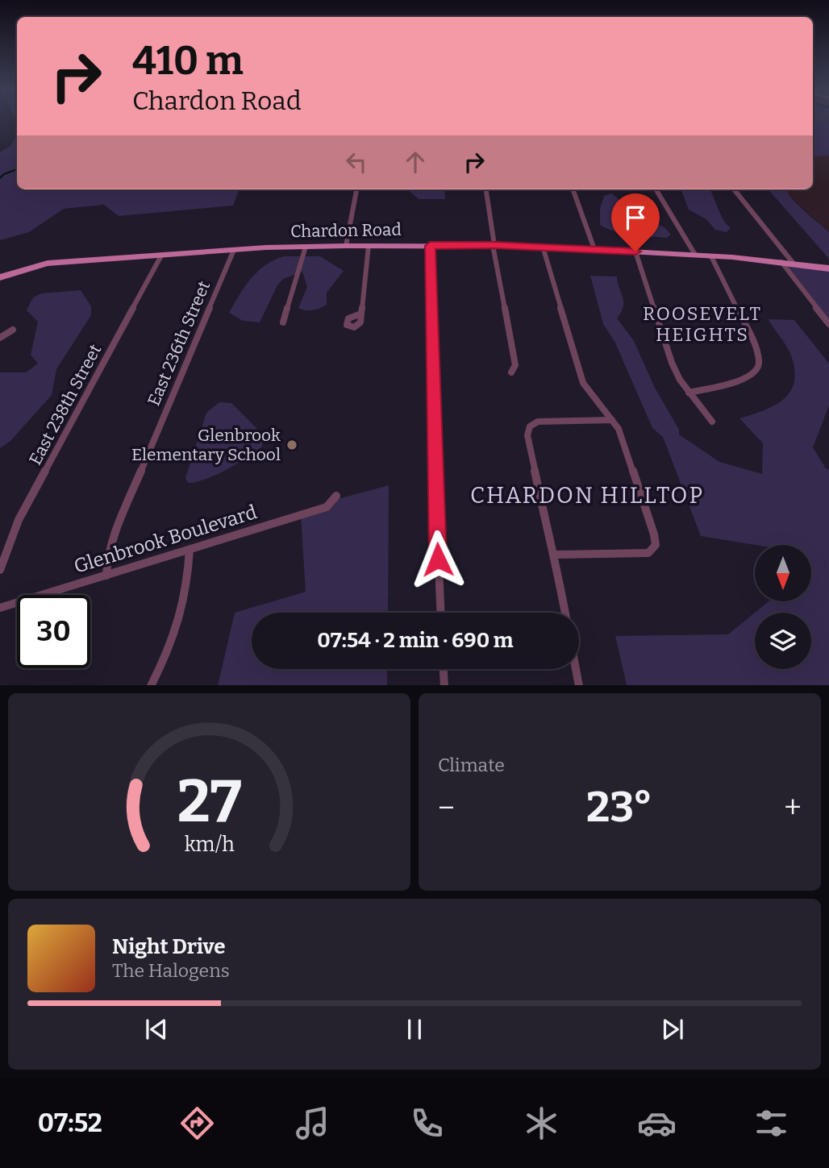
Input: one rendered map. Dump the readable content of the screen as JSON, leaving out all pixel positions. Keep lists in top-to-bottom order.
{
  "streets": {
    "main road": ["Chardon Road"],
    "street": ["East 236th Street", "East 238th Street", "Glenbrook Boulevard"]
  },
  "crossings": [
    ["Chardon Road", "East 236th Street"],
    ["Chardon Road", "East 238th Street"],
    ["East 236th Street", "Glenbrook Boulevard"]
  ],
  "districts": ["ROOSEVELT HEIGHTS", "CHARDON HILLTOP"],
  "places": ["Glenbrook Elementary School"],
  "north": "bottom",
  "page": {
    "turn": ["410 m", "Chardon Road"],
    "limit": "30",
    "trip": "07:54 · 2 min · 690 m",
    "tile": "Climate",
    "heat": ["−", "23°", "+"],
    "song": ["Night Drive", "The Halogens"],
    "tabs": "07:52",
    "gauge": ["27", "km/h"]
  }
}
